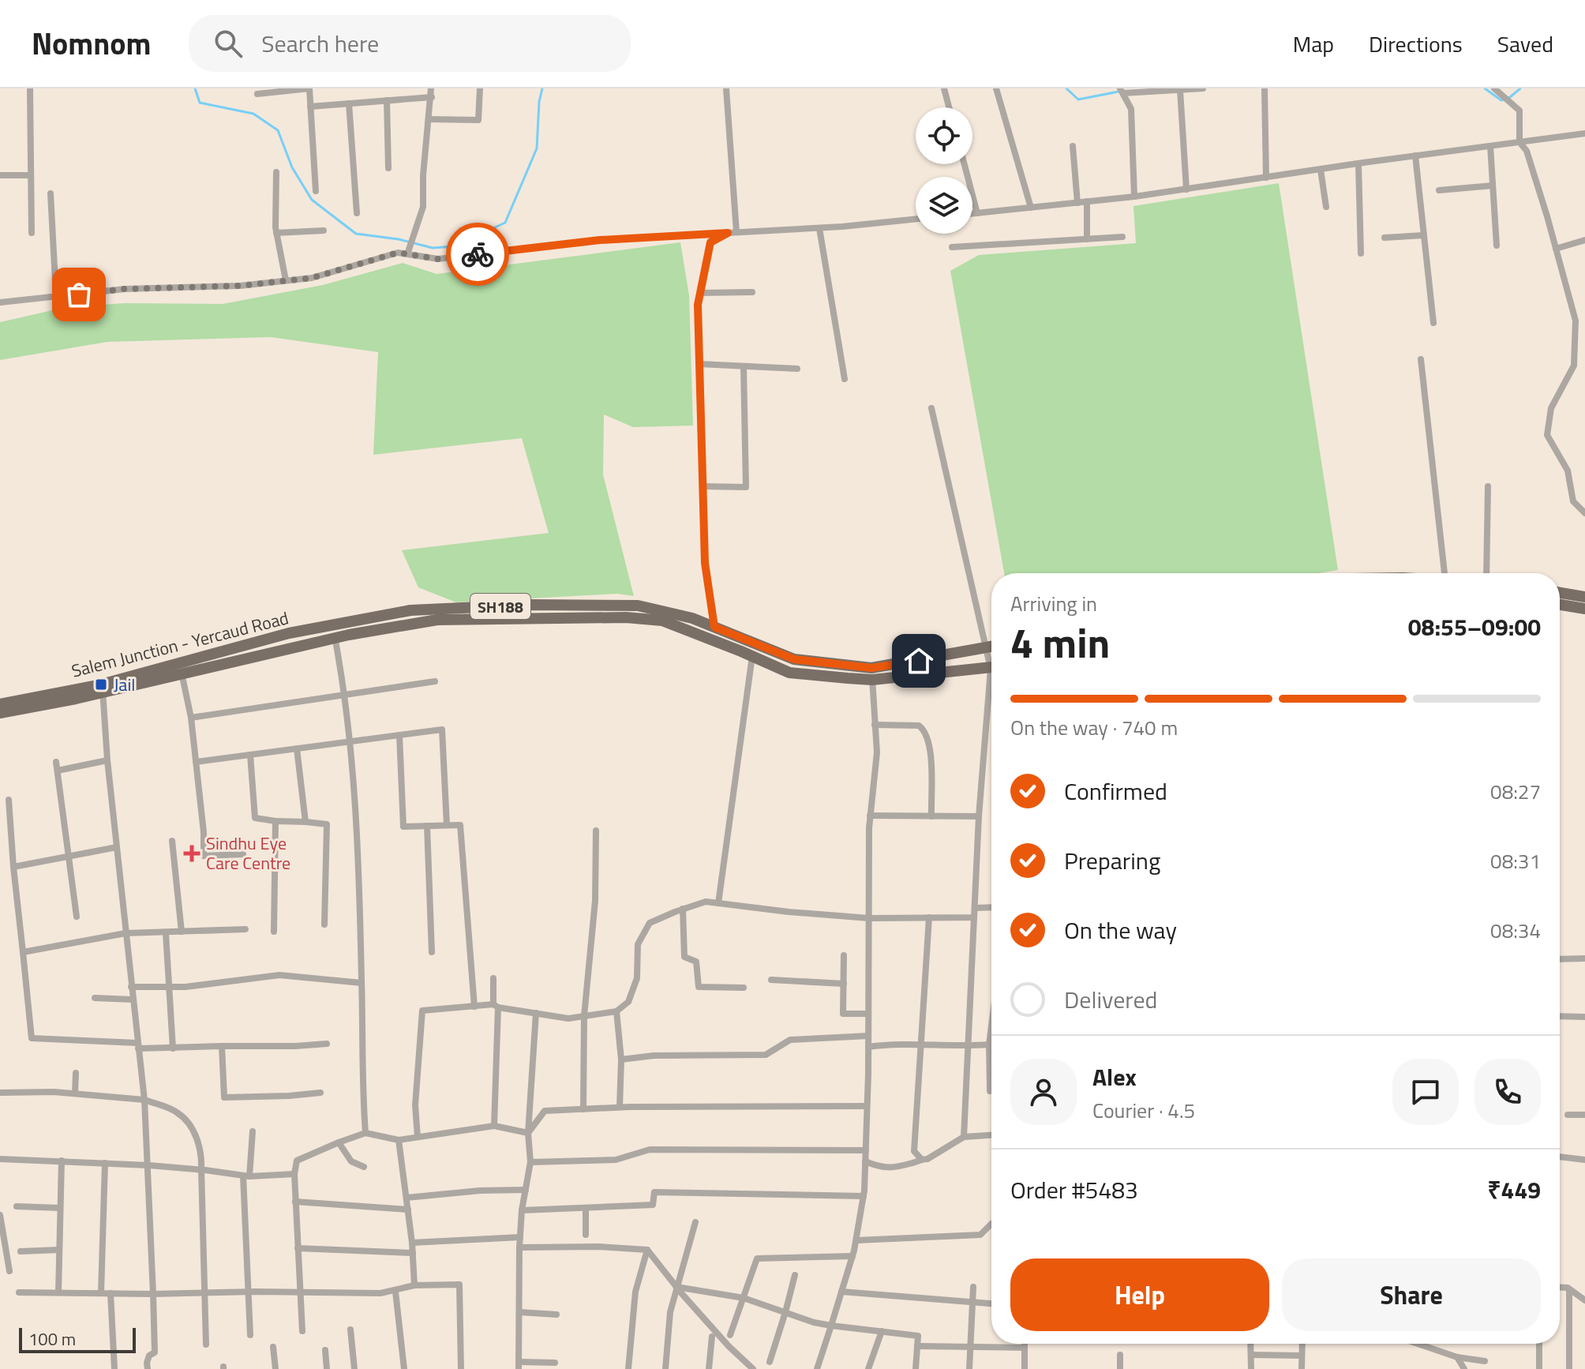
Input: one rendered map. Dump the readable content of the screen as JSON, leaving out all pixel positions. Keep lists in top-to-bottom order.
{
  "streets": {
    "main road": ["SH188", "Salem Junction - Yercaud Road"]
  },
  "crossings": [
    ["SH188", "Salem Junction - Yercaud Road"]
  ],
  "places": {
    "transit": ["Jail"],
    "health": ["Sindhu Eye Care Centre"]
  },
  "scale_bar": "100 m",
  "page": {
    "header": "Nomnom",
    "search": "Search here",
    "nav": ["Map", "Directions", "Saved"],
    "heading": ["4 min", "Arriving in", "08:55–09:00"],
    "panel": [
      "Alex",
      "Courier · 4.5",
      "Order #5483",
      "₹449"
    ],
    "bar": "On the way · 740 m",
    "list": [
      ["Confirmed", "08:27"],
      ["Preparing", "08:31"],
      ["On the way", "08:34"],
      "Delivered"
    ],
    "buttons": ["Help", "Share"],
    "scale": "100 m"
  }
}
